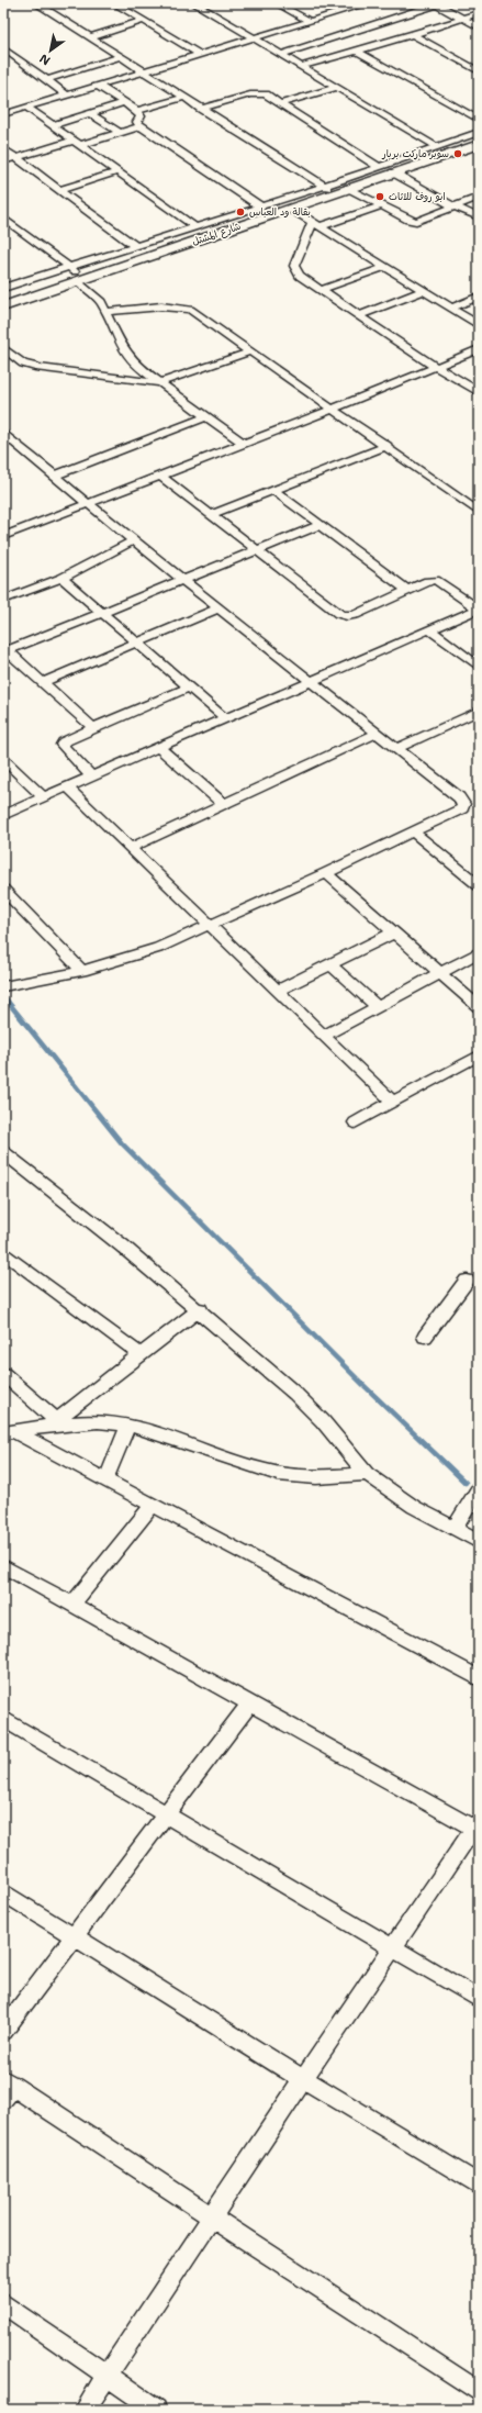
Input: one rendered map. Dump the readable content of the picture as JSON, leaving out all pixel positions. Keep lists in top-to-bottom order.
{
  "streets": {
    "street": ["شارع المشتل"]
  },
  "places": ["سوبر ماركت بربار", "ابو روف للاثاث", "بقالة ود العباس"],
  "north": "bottom left"
}
